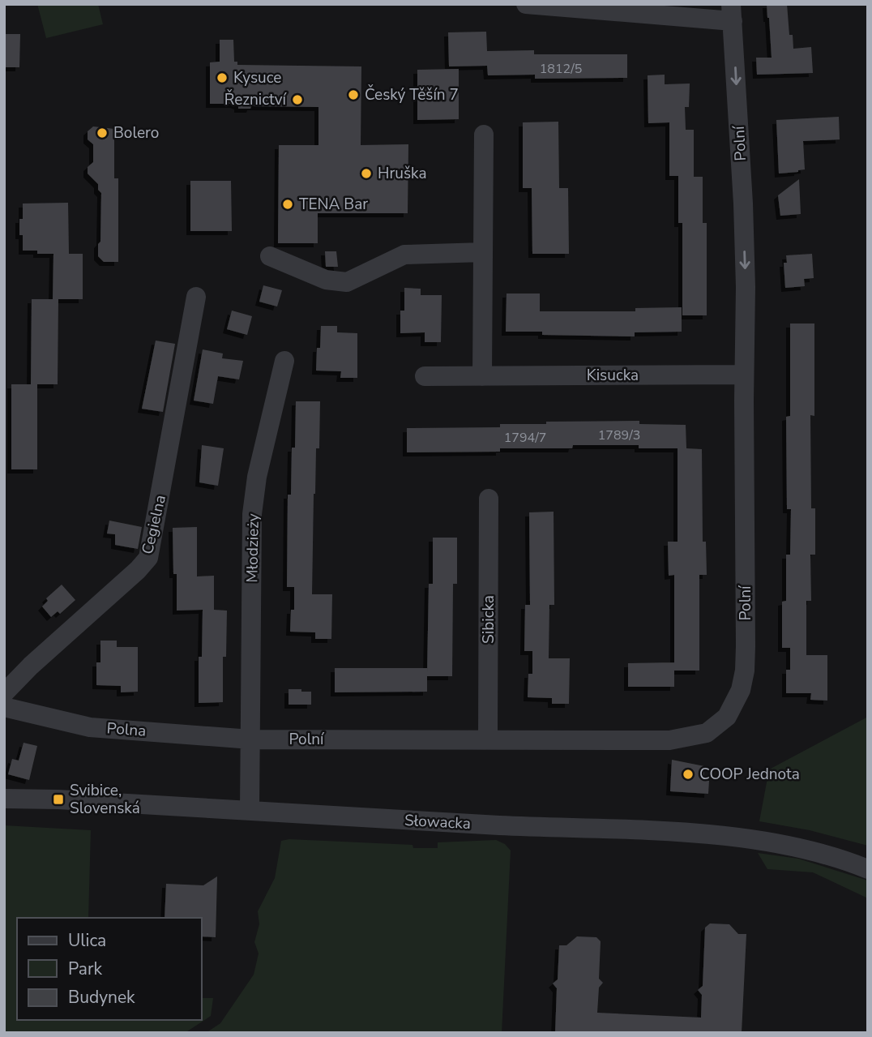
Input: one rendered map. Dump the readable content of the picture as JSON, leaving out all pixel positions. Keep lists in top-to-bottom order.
{
  "streets": {
    "street": [
      "Polní",
      "Kisucka",
      "Cegielna",
      "Młodzieży",
      "Sibicka",
      "Polna",
      "Słowacka"
    ]
  },
  "crossings": [
    ["Polní", "Kisucka"],
    ["Polní", "Młodzieży"],
    ["Polní", "Sibicka"],
    ["Polní", "Polna"],
    ["Młodzieży", "Polna"],
    ["Młodzieży", "Słowacka"]
  ],
  "places": {
    "other": [
      "Kysuce",
      "Český Těšín 7",
      "Řeznictví",
      "Bolero",
      "Hruška",
      "TENA Bar",
      "COOP Jednota"
    ],
    "transit": ["Svibice, Slovenská"]
  },
  "house_numbers": ["1812/5", "1789/3", "1794/7"],
  "legend": ["Ulica", "Park", "Budynek"]
}
